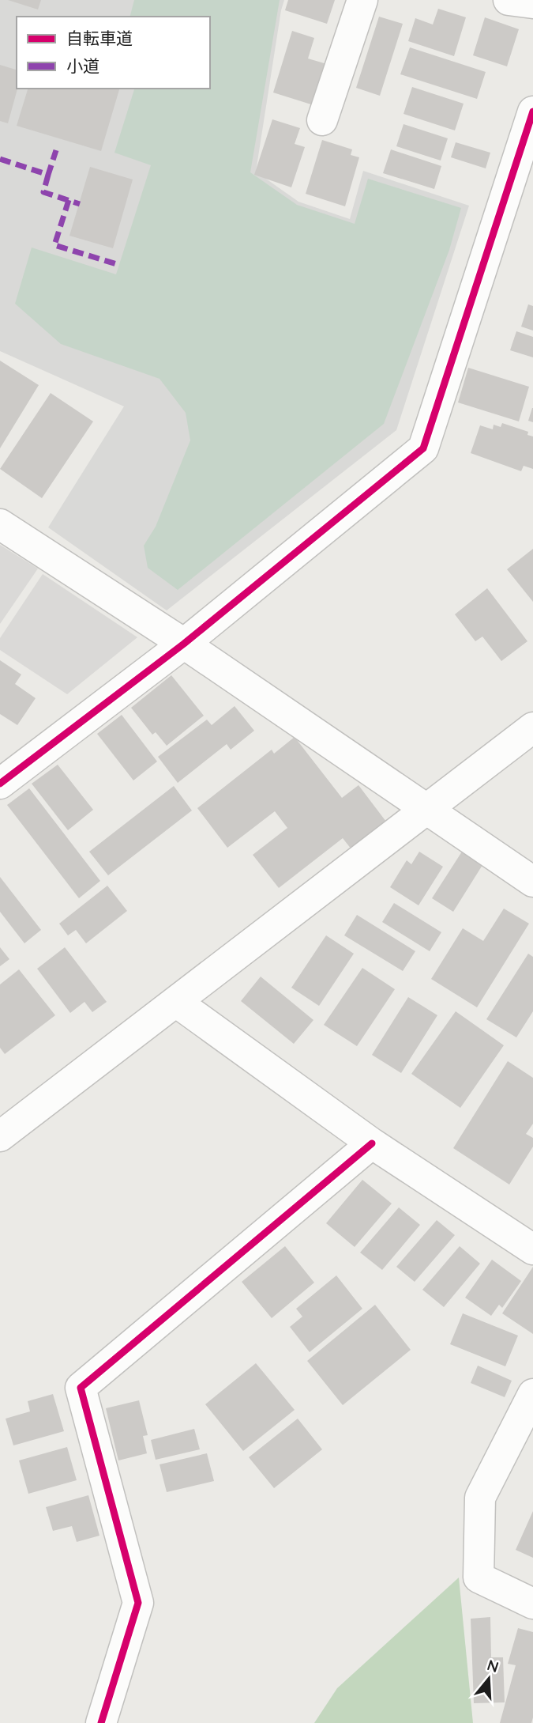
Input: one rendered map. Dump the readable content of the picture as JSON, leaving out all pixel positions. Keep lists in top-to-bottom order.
{
  "legend": ["自転車道", "小道"],
  "north": "top"
}
